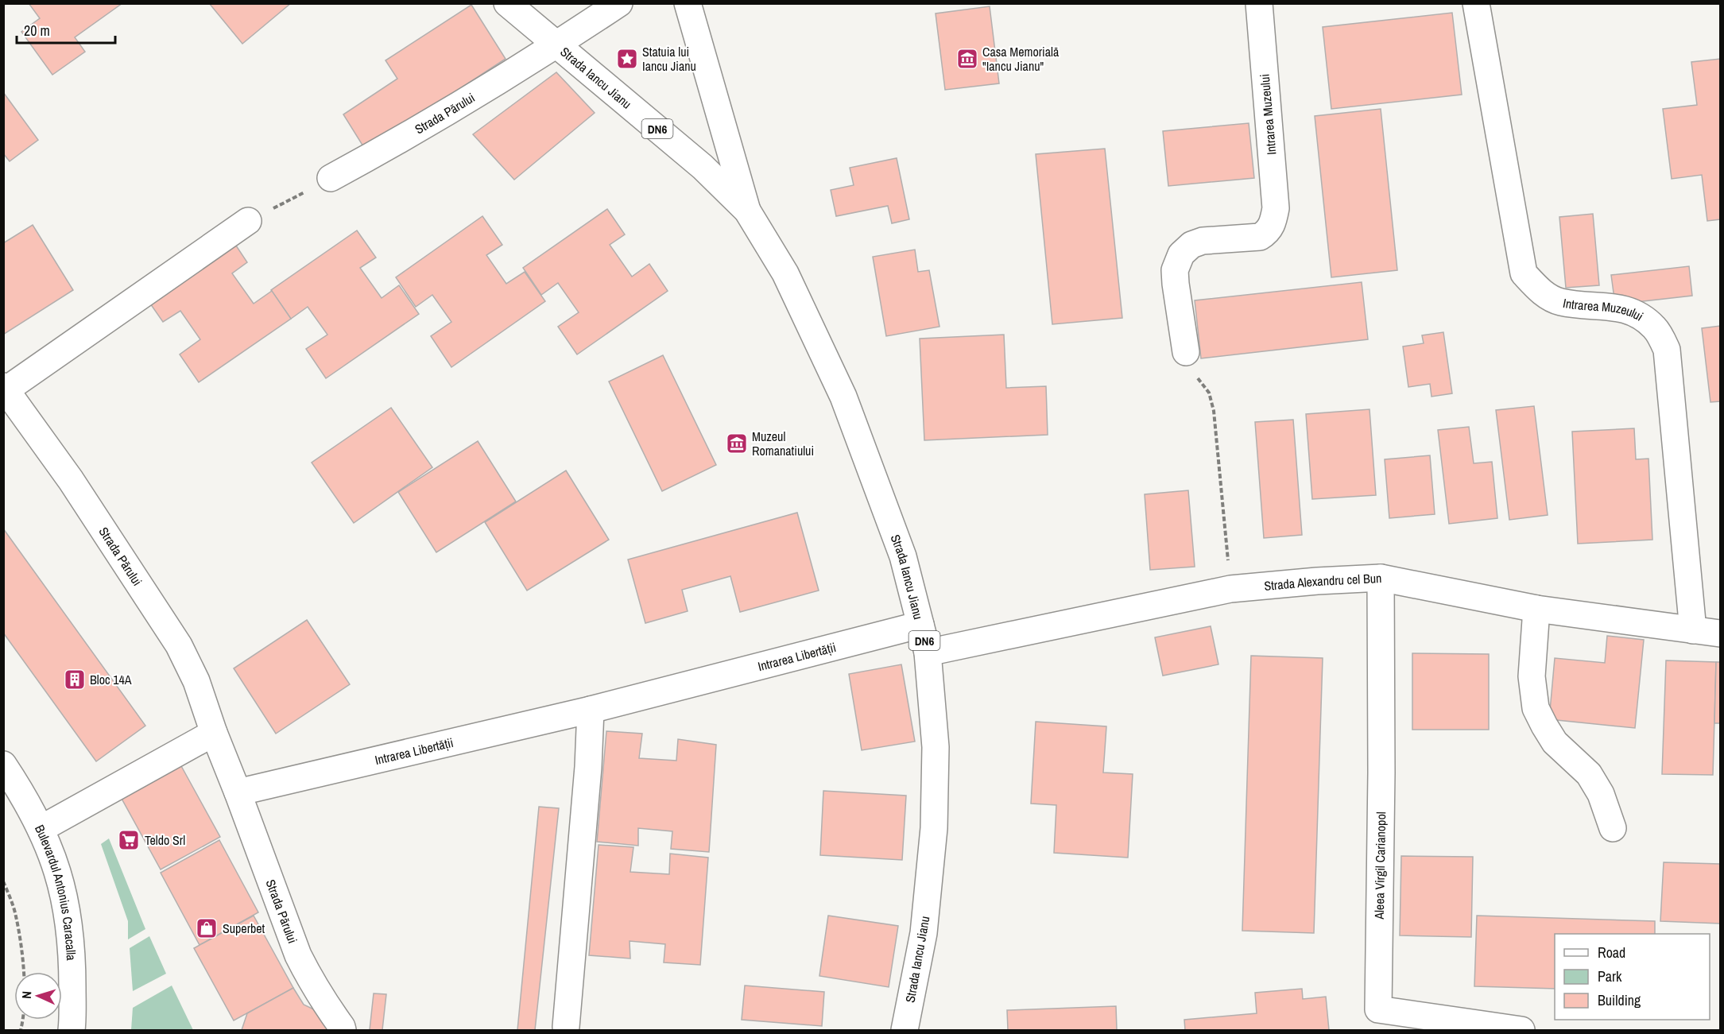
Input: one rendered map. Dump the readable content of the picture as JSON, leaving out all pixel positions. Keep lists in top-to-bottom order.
{
  "streets": {
    "street": [
      "Strada Iancu Jianu",
      "Strada Părului",
      "Intrarea Muzeului",
      "DN6",
      "Strada Alexandru cel Bun",
      "Intrarea Libertății",
      "Aleea Virgil Carianopol",
      "Bulevardul Antonius Caracalla"
    ]
  },
  "crossings": [
    ["Strada Iancu Jianu", "Strada Părului"],
    ["Strada Iancu Jianu", "Strada Alexandru cel Bun"],
    ["Strada Iancu Jianu", "Intrarea Libertății"],
    ["Strada Părului", "Intrarea Libertății"],
    ["Intrarea Muzeului", "Strada Alexandru cel Bun"],
    ["Strada Alexandru cel Bun", "Aleea Virgil Carianopol"]
  ],
  "places": {
    "place": ["Statuia lui Iancu Jianu"],
    "museum": ["Casa Memorială \"Iancu Jianu\"", "Muzeul Romanatiului"],
    "building": ["Bloc 14A"],
    "supermarket": ["Teldo Srl"],
    "shop": ["Superbet"]
  },
  "legend": ["Road", "Park", "Building"],
  "scale_bar": "20 m",
  "north": "left"
}
